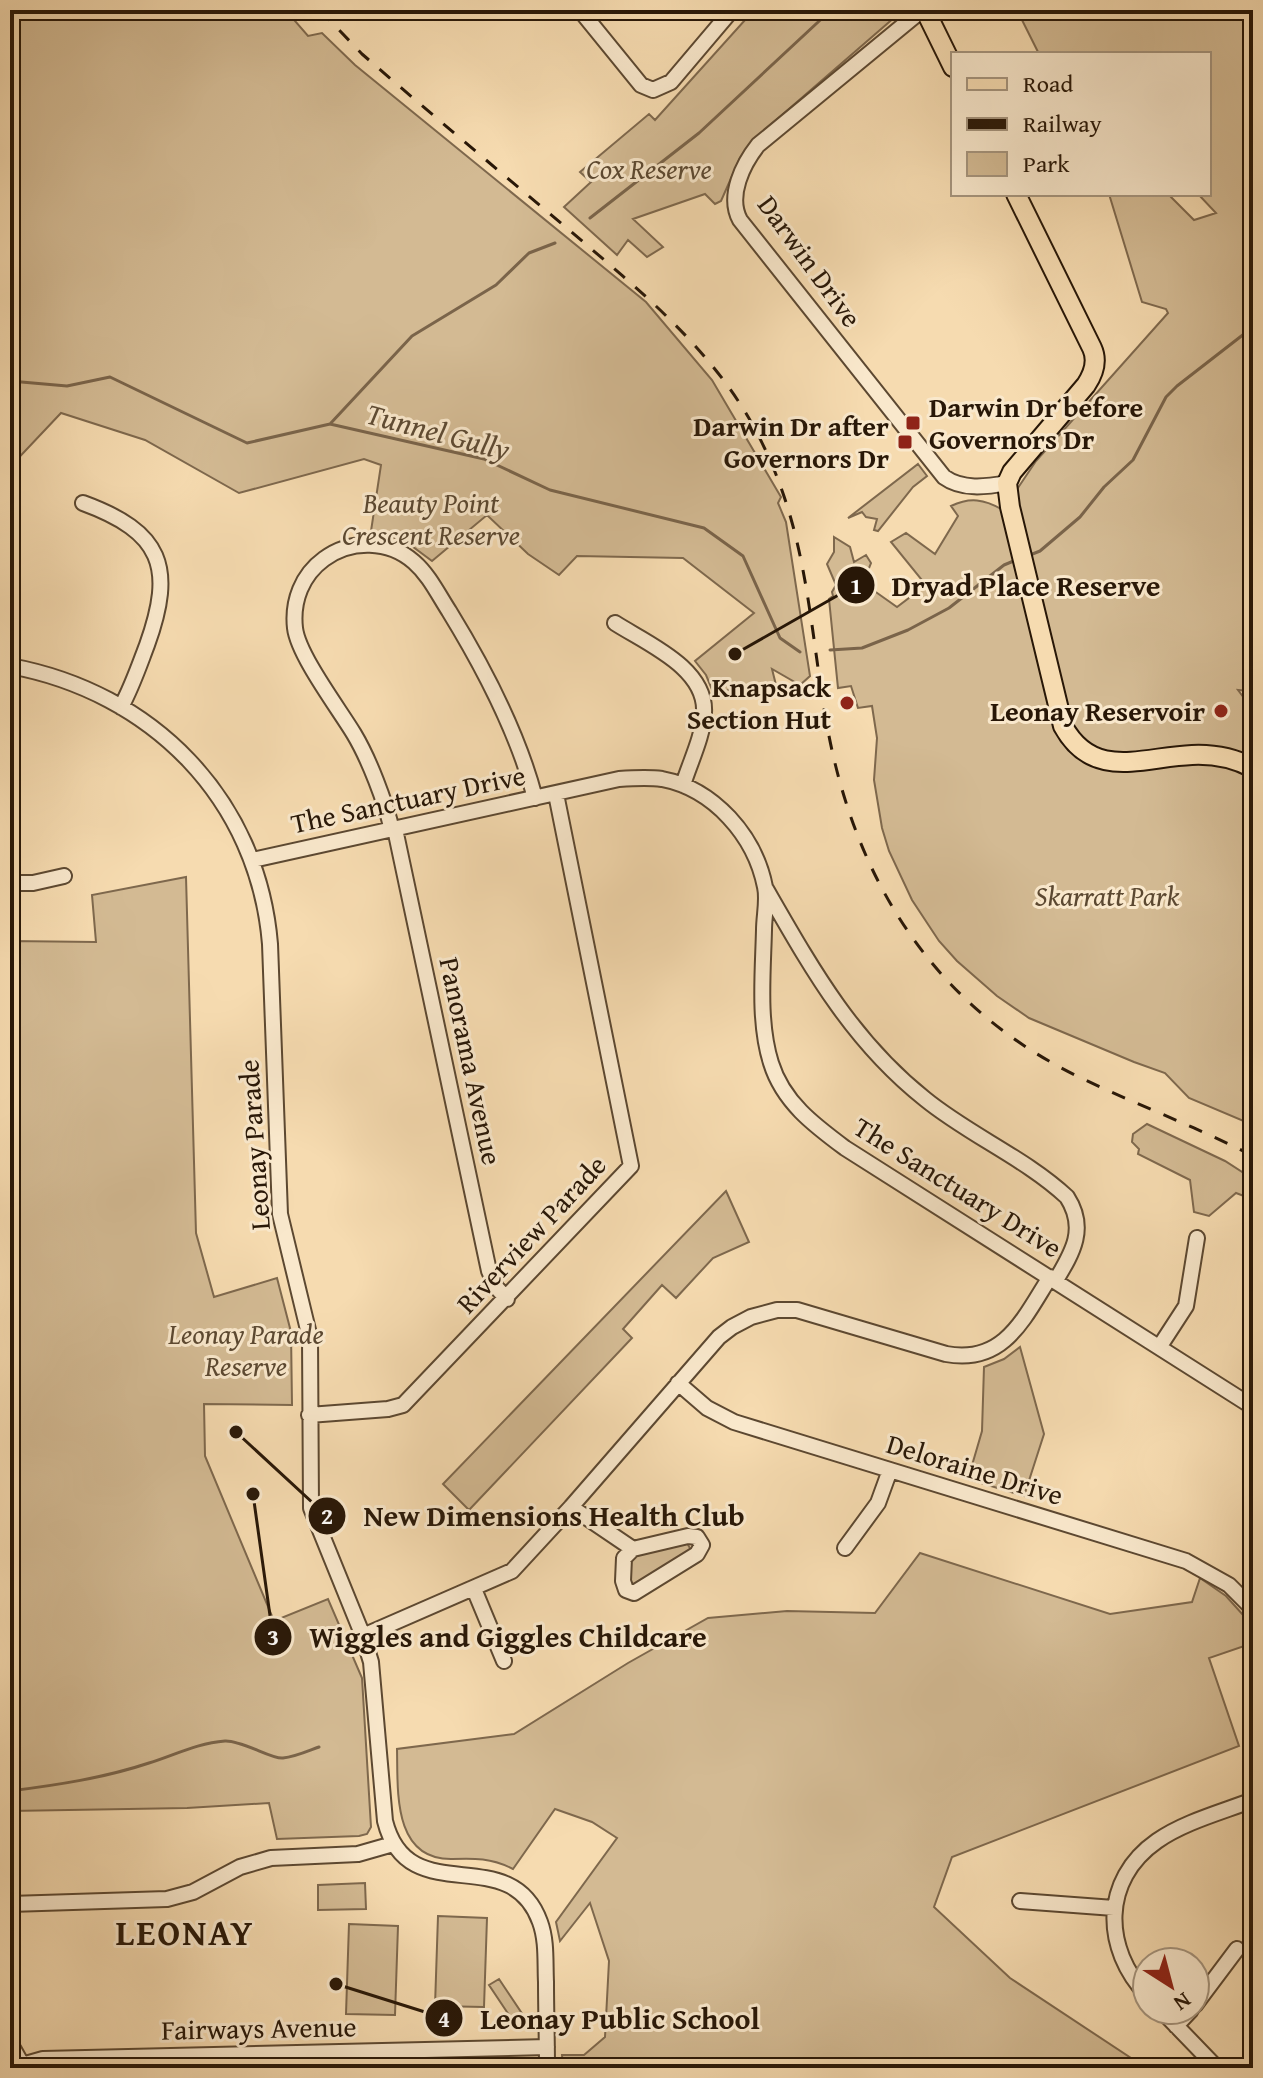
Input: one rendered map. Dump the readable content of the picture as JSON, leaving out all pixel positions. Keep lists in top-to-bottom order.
{
  "streets": {
    "street": [
      "Darwin Drive",
      "The Sanctuary Drive",
      "Panorama Avenue",
      "Leonay Parade",
      "Riverview Parade",
      "Deloraine Drive",
      "Fairways Avenue"
    ]
  },
  "crossings": [
    ["The Sanctuary Drive", "Panorama Avenue"],
    ["The Sanctuary Drive", "Leonay Parade"],
    ["The Sanctuary Drive", "Riverview Parade"],
    ["Panorama Avenue", "Riverview Parade"],
    ["Leonay Parade", "Riverview Parade"]
  ],
  "districts": ["LEONAY"],
  "water": ["Tunnel Gully"],
  "parks": [
    "Cox Reserve",
    "Beauty Point Crescent Reserve",
    "Skarratt Park",
    "Leonay Parade Reserve"
  ],
  "places": {
    "transit": ["Darwin Dr before Governors Dr", "Darwin Dr after Governors Dr"],
    "other": [
      "Dryad Place Reserve",
      "Knapsack Section Hut",
      "Leonay Reservoir",
      "New Dimensions Health Club",
      "Wiggles and Giggles Childcare",
      "Leonay Public School"
    ]
  },
  "legend": ["Road", "Railway", "Park"],
  "north": "bottom right"
}
